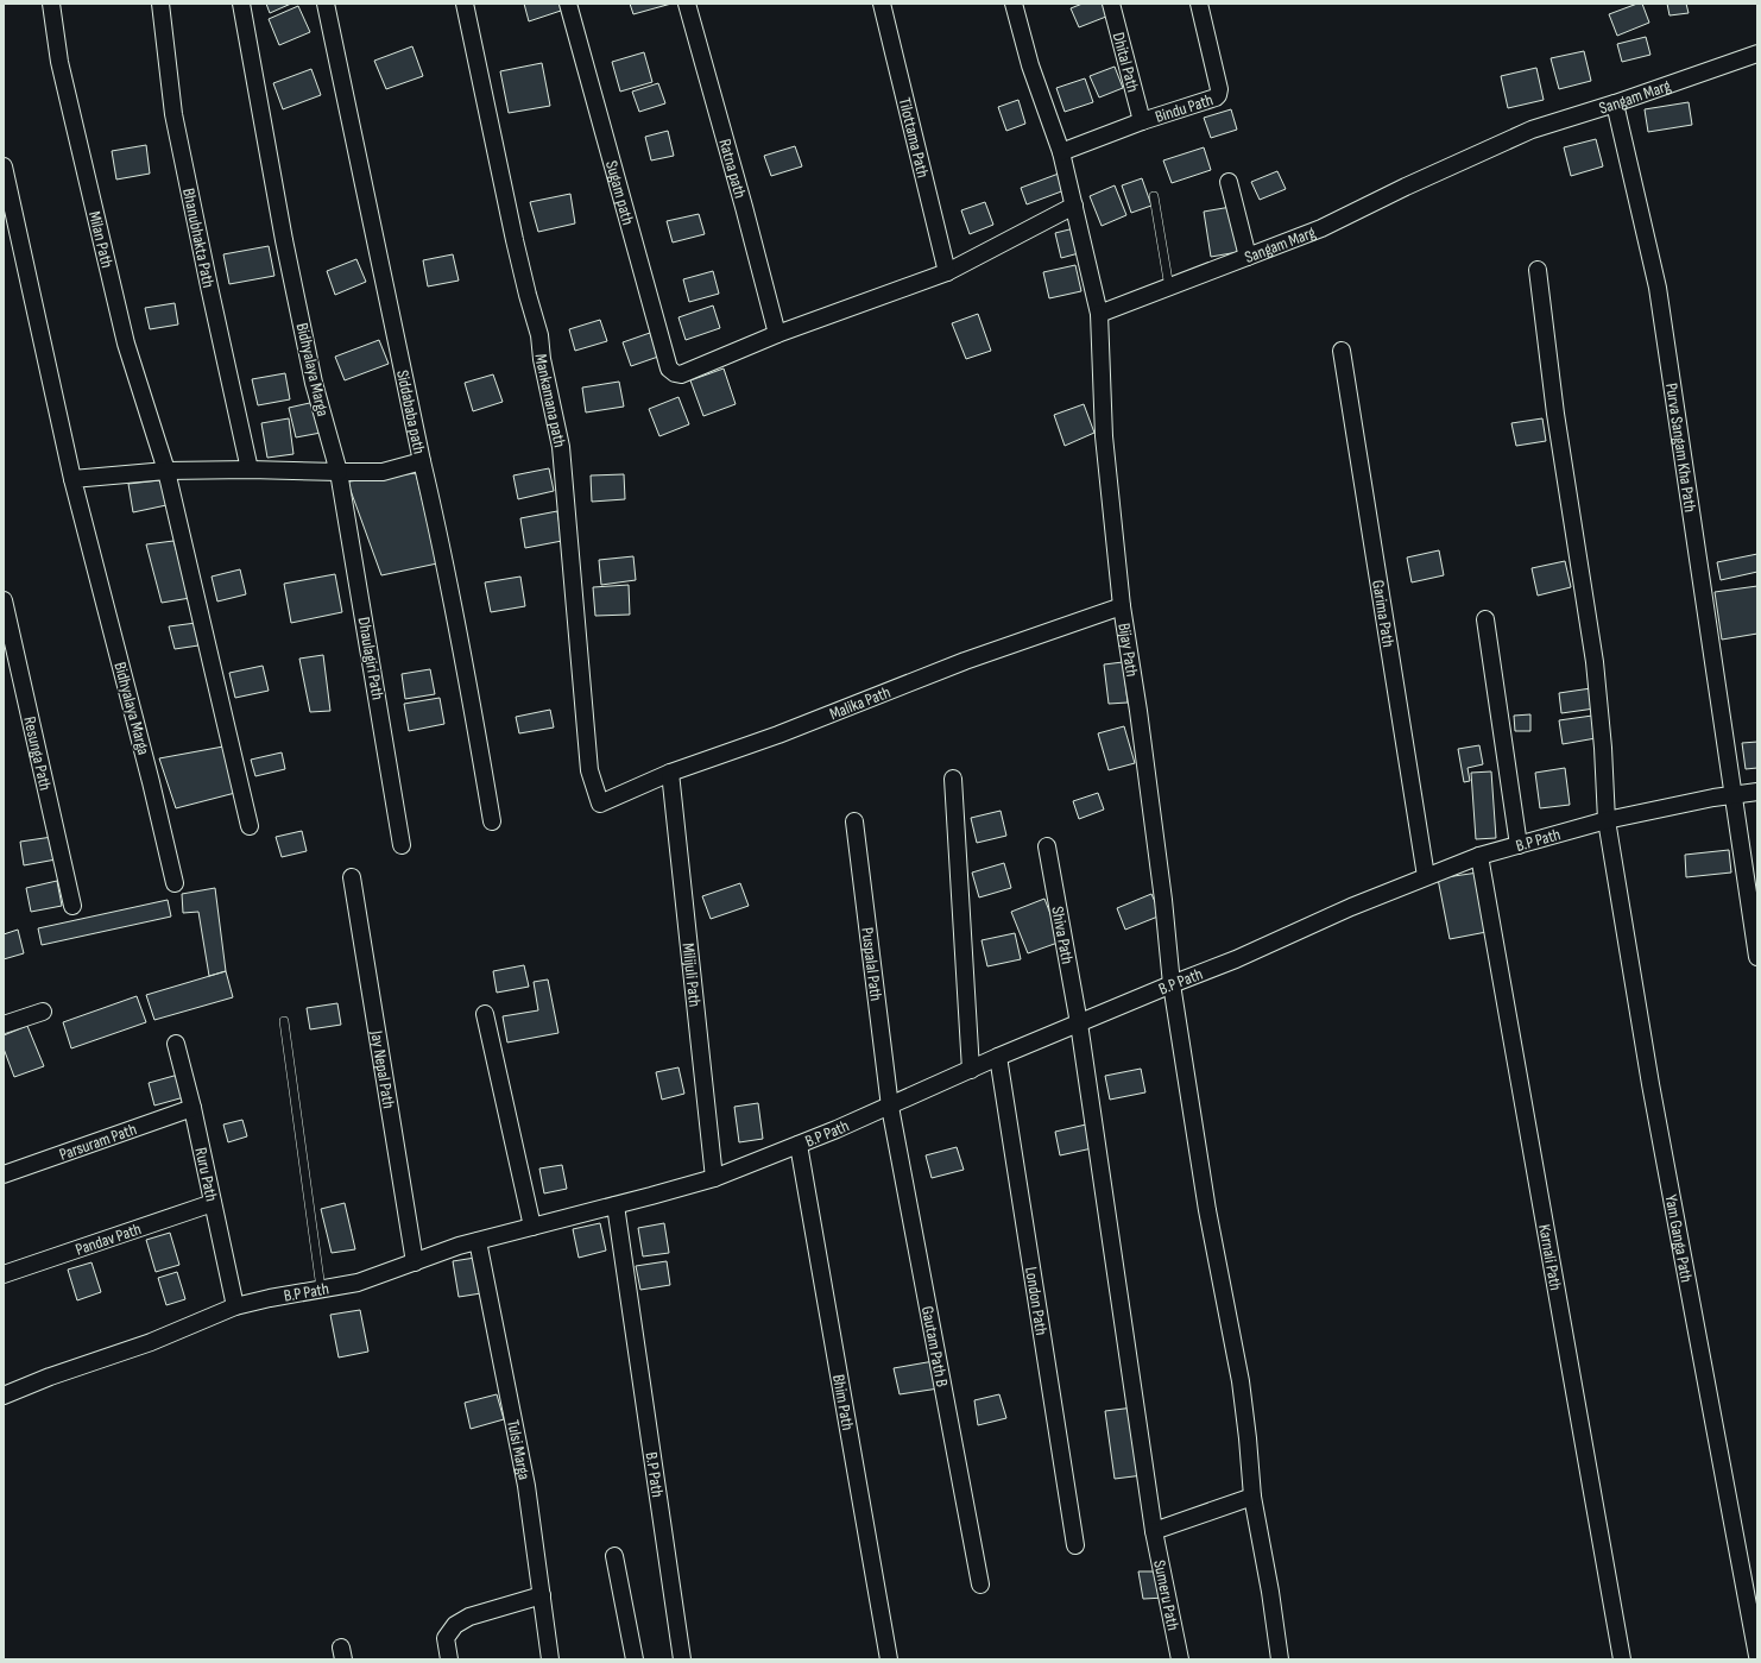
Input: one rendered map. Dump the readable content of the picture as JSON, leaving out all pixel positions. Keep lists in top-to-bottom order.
{
  "streets": {
    "street": [
      "Dhital Path",
      "Sangam Marg",
      "Bindu Path",
      "Tilottama Path",
      "Ratna path",
      "Sugam path",
      "Bhanubhakta Path",
      "Milan Path",
      "Bidhyalaya Marga",
      "Mankamana path",
      "Siddababa path",
      "Purva Sangam Kha Path",
      "Garima Path",
      "Bijay Path",
      "Dhaulagiri Path",
      "Malika Path",
      "Resunga Path",
      "B.P Path",
      "Shiva Path",
      "Puspalal Path",
      "Milijuli Path",
      "Jay Nepal Path",
      "Parsuram Path",
      "Ruru Path",
      "Pandav Path",
      "Yam Ganga Path",
      "Karnali Path",
      "London Path",
      "Gautam Path B",
      "Bhim Path",
      "Tulsi Marga",
      "Sumeru Path"
    ]
  },
  "crossings": [
    ["Dhital Path", "Bindu Path"],
    ["Sangam Marg", "Purva Sangam Kha Path"],
    ["Sangam Marg", "Bijay Path"],
    ["Ratna path", "Sugam path"],
    ["Bidhyalaya Marga", "Dhaulagiri Path"],
    ["Mankamana path", "Malika Path"],
    ["Purva Sangam Kha Path", "B.P Path"],
    ["Garima Path", "B.P Path"],
    ["Bijay Path", "Malika Path"],
    ["Bijay Path", "B.P Path"],
    ["Malika Path", "Milijuli Path"],
    ["B.P Path", "Shiva Path"],
    ["B.P Path", "Puspalal Path"],
    ["B.P Path", "Milijuli Path"],
    ["B.P Path", "Jay Nepal Path"],
    ["B.P Path", "Ruru Path"],
    ["B.P Path", "Yam Ganga Path"],
    ["B.P Path", "Karnali Path"],
    ["B.P Path", "London Path"],
    ["B.P Path", "Gautam Path B"],
    ["B.P Path", "Bhim Path"],
    ["B.P Path", "Tulsi Marga"],
    ["Shiva Path", "Sumeru Path"],
    ["Puspalal Path", "Gautam Path B"],
    ["Parsuram Path", "Ruru Path"],
    ["Ruru Path", "Pandav Path"]
  ]
}
